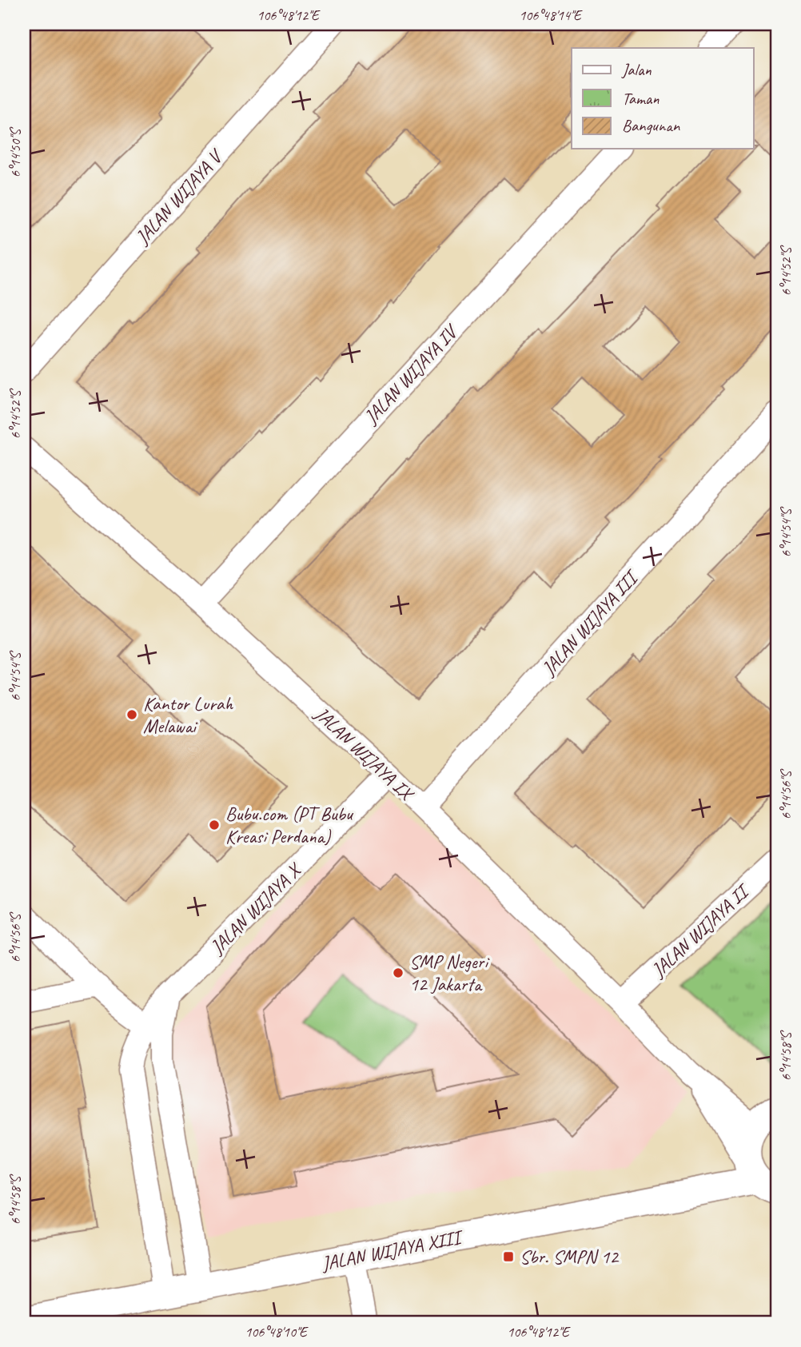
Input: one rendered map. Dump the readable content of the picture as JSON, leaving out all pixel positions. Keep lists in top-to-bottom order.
{
  "streets": {
    "street": [
      "JALAN WIJAYA V",
      "JALAN WIJAYA IV",
      "JALAN WIJAYA III",
      "JALAN WIJAYA IX",
      "JALAN WIJAYA X",
      "JALAN WIJAYA II",
      "JALAN WIJAYA XIII"
    ]
  },
  "crossings": [
    ["JALAN WIJAYA IV", "JALAN WIJAYA IX"],
    ["JALAN WIJAYA III", "JALAN WIJAYA IX"],
    ["JALAN WIJAYA IX", "JALAN WIJAYA X"],
    ["JALAN WIJAYA IX", "JALAN WIJAYA II"],
    ["JALAN WIJAYA IX", "JALAN WIJAYA XIII"],
    ["JALAN WIJAYA X", "JALAN WIJAYA XIII"]
  ],
  "places": {
    "other": ["Kantor Lurah Melawai", "Bubu.com (PT Bubu Kreasi Perdana)", "SMP Negeri 12 Jakarta"],
    "transit": ["Sbr. SMPN 12"]
  },
  "legend": ["Jalan", "Taman", "Bangunan"],
  "coordinates": [
    "106°48'12\"E",
    "106°48'14\"E",
    "6°14'50\"S",
    "6°14'52\"S",
    "6°14'54\"S",
    "6°14'56\"S",
    "6°14'58\"S",
    "106°48'10\"E"
  ]
}
